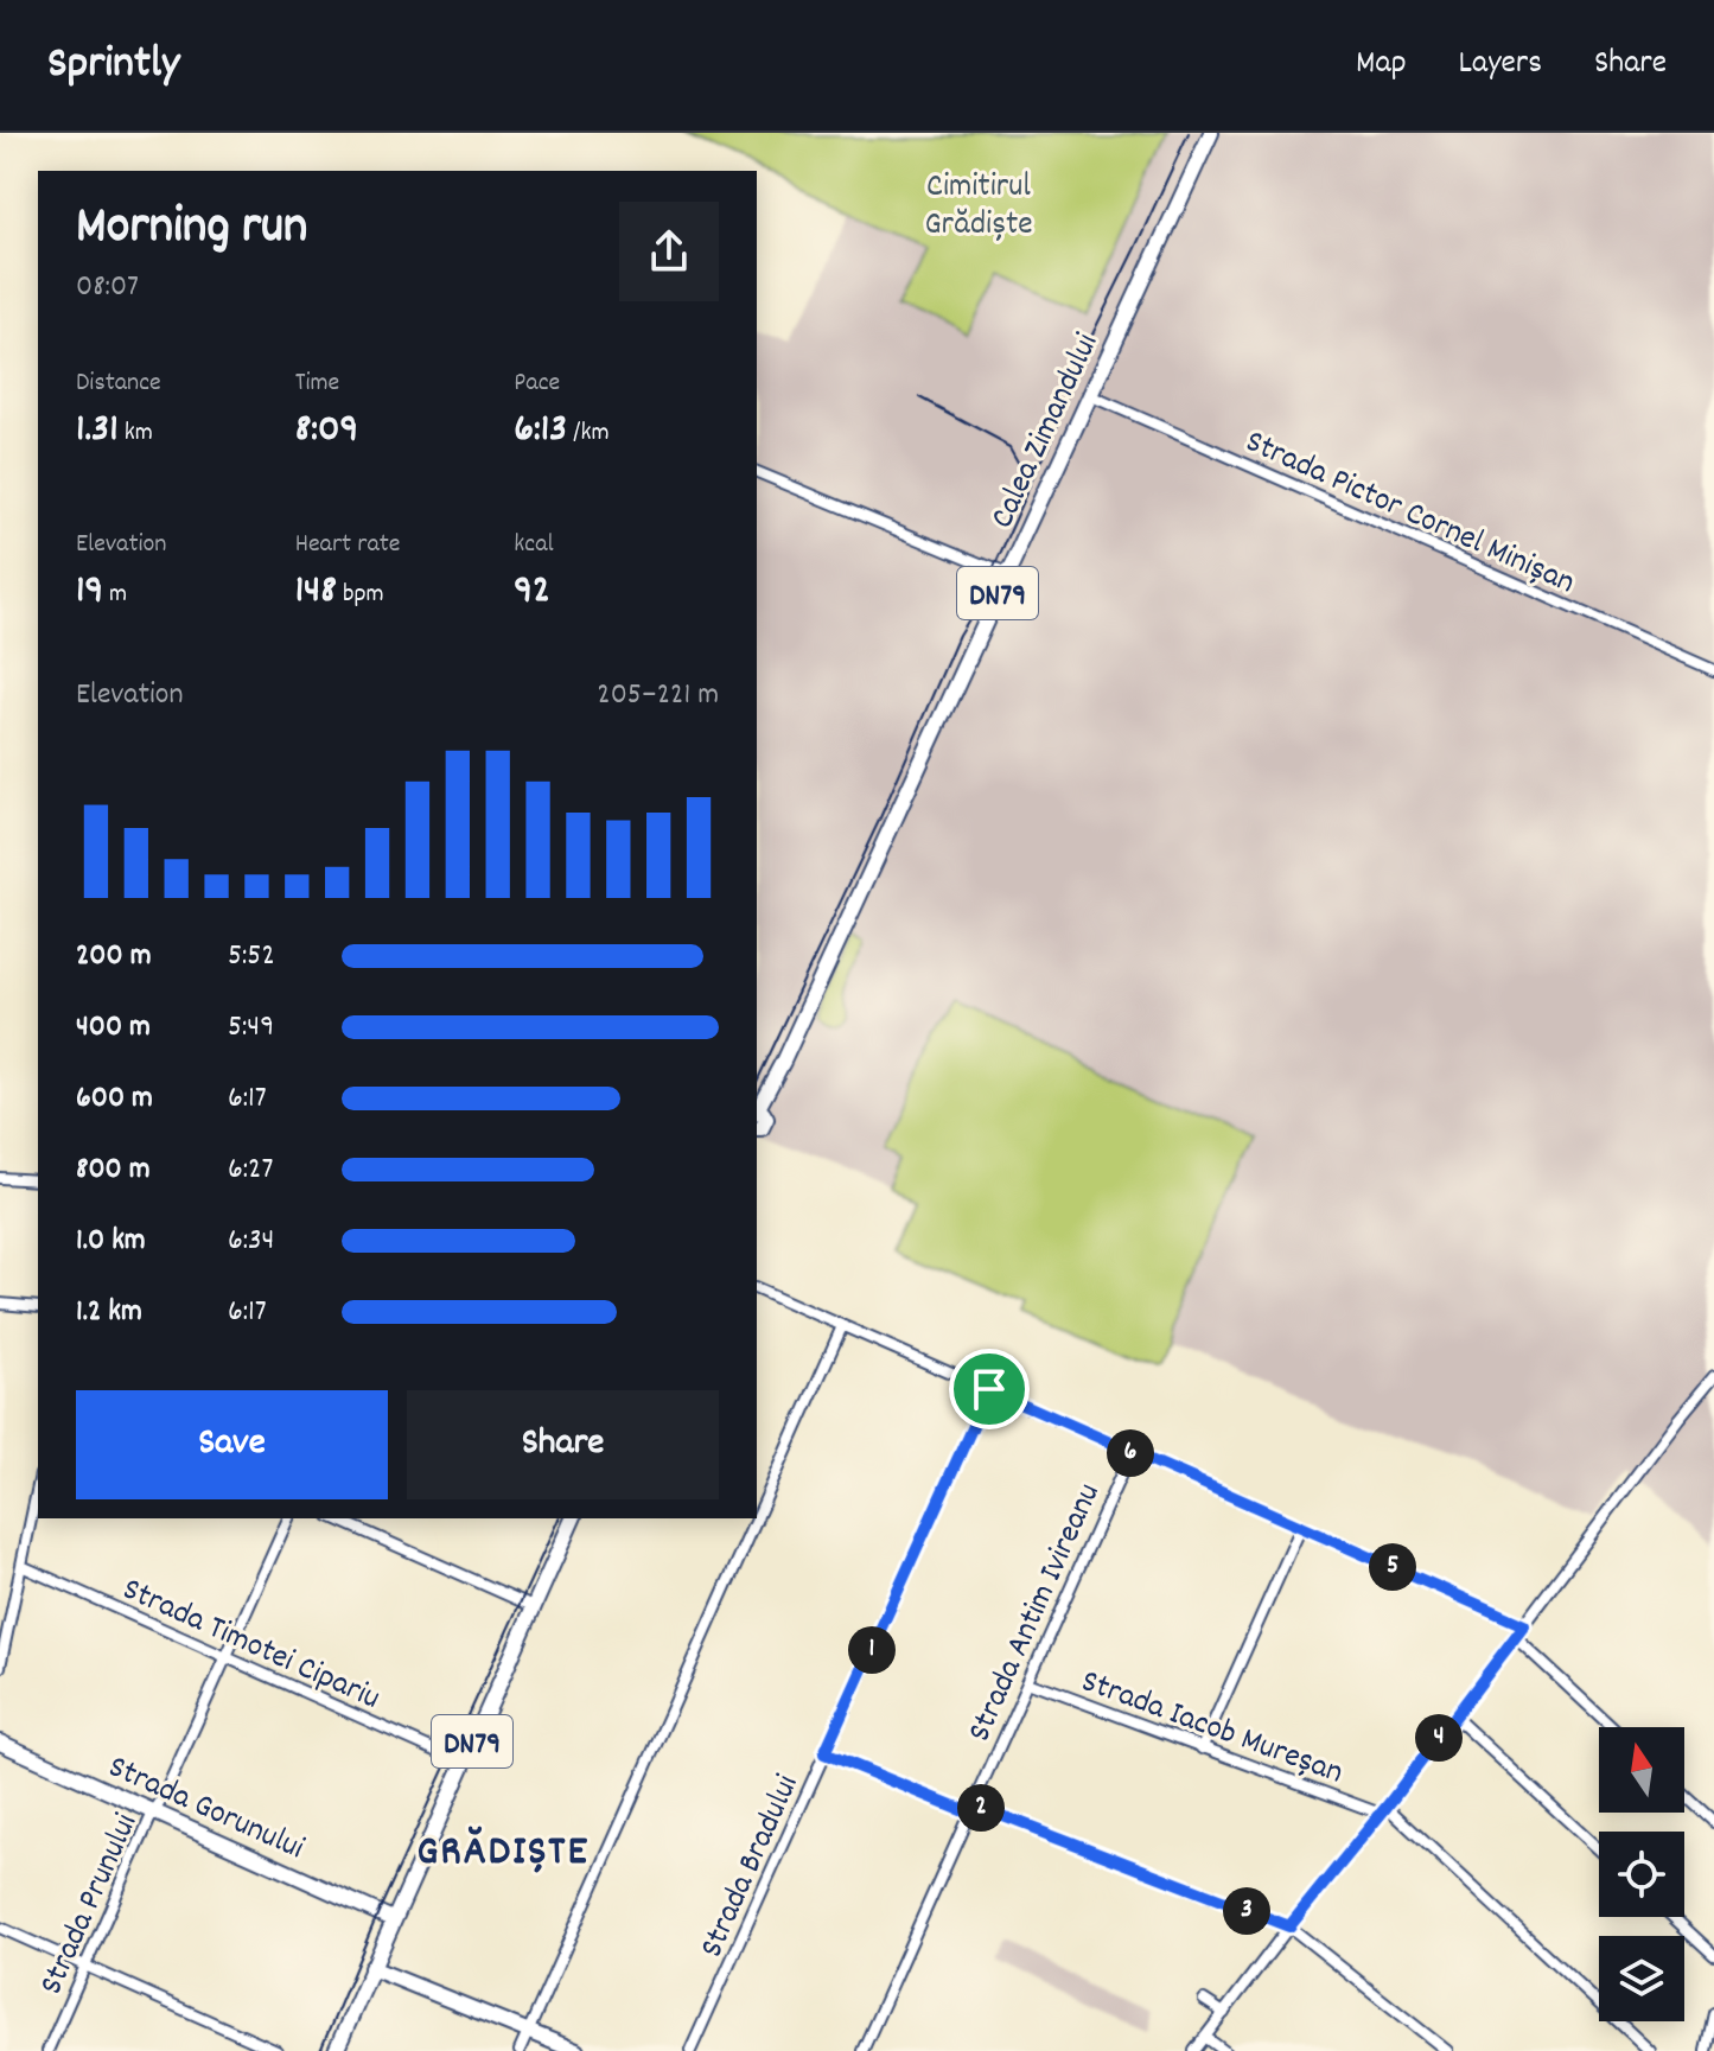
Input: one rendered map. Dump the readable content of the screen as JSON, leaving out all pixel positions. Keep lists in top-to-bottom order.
{
  "streets": {
    "main road": ["Calea Zimandului", "DN79", "Strada Gorunului"],
    "street": [
      "Strada Pictor Cornel Minișan",
      "Strada Antim Ivireanu",
      "Strada Timotei Cipariu",
      "Strada Iacob Mureșan",
      "Strada Bradului",
      "Strada Prunului"
    ]
  },
  "crossings": [
    ["Calea Zimandului", "Strada Pictor Cornel Minișan"],
    ["DN79", "Strada Timotei Cipariu"],
    ["DN79", "Strada Gorunului"],
    ["Strada Antim Ivireanu", "Strada Iacob Mureșan"],
    ["Strada Timotei Cipariu", "Strada Prunului"],
    ["Strada Gorunului", "Strada Prunului"]
  ],
  "districts": ["GRĂDIȘTE"],
  "parks": ["Cimitirul Grădiște"],
  "north": "top",
  "page": {
    "header": "Sprintly",
    "nav": ["Map", "Layers", "Share"],
    "heading": ["Morning run", "08:07"],
    "stats": [
      ["Distance", "1.31 km"],
      ["Time", "8:09"],
      ["Pace", "6:13 /km"],
      ["Elevation", "19 m"],
      ["Heart rate", "148 bpm"],
      ["kcal", "92"]
    ],
    "chart": ["Elevation", "205–221 m"],
    "list": [
      {
        "name": "200 m",
        "note": "5:52"
      },
      {
        "name": "400 m",
        "note": "5:49"
      },
      {
        "name": "600 m",
        "note": "6:17"
      },
      {
        "name": "800 m",
        "note": "6:27"
      },
      {
        "name": "1.0 km",
        "note": "6:34"
      },
      {
        "name": "1.2 km",
        "note": "6:17"
      }
    ],
    "buttons": ["Save", "Share"],
    "pins": [
      "6",
      "5",
      "1",
      "4",
      "2",
      "3"
    ]
  }
}
